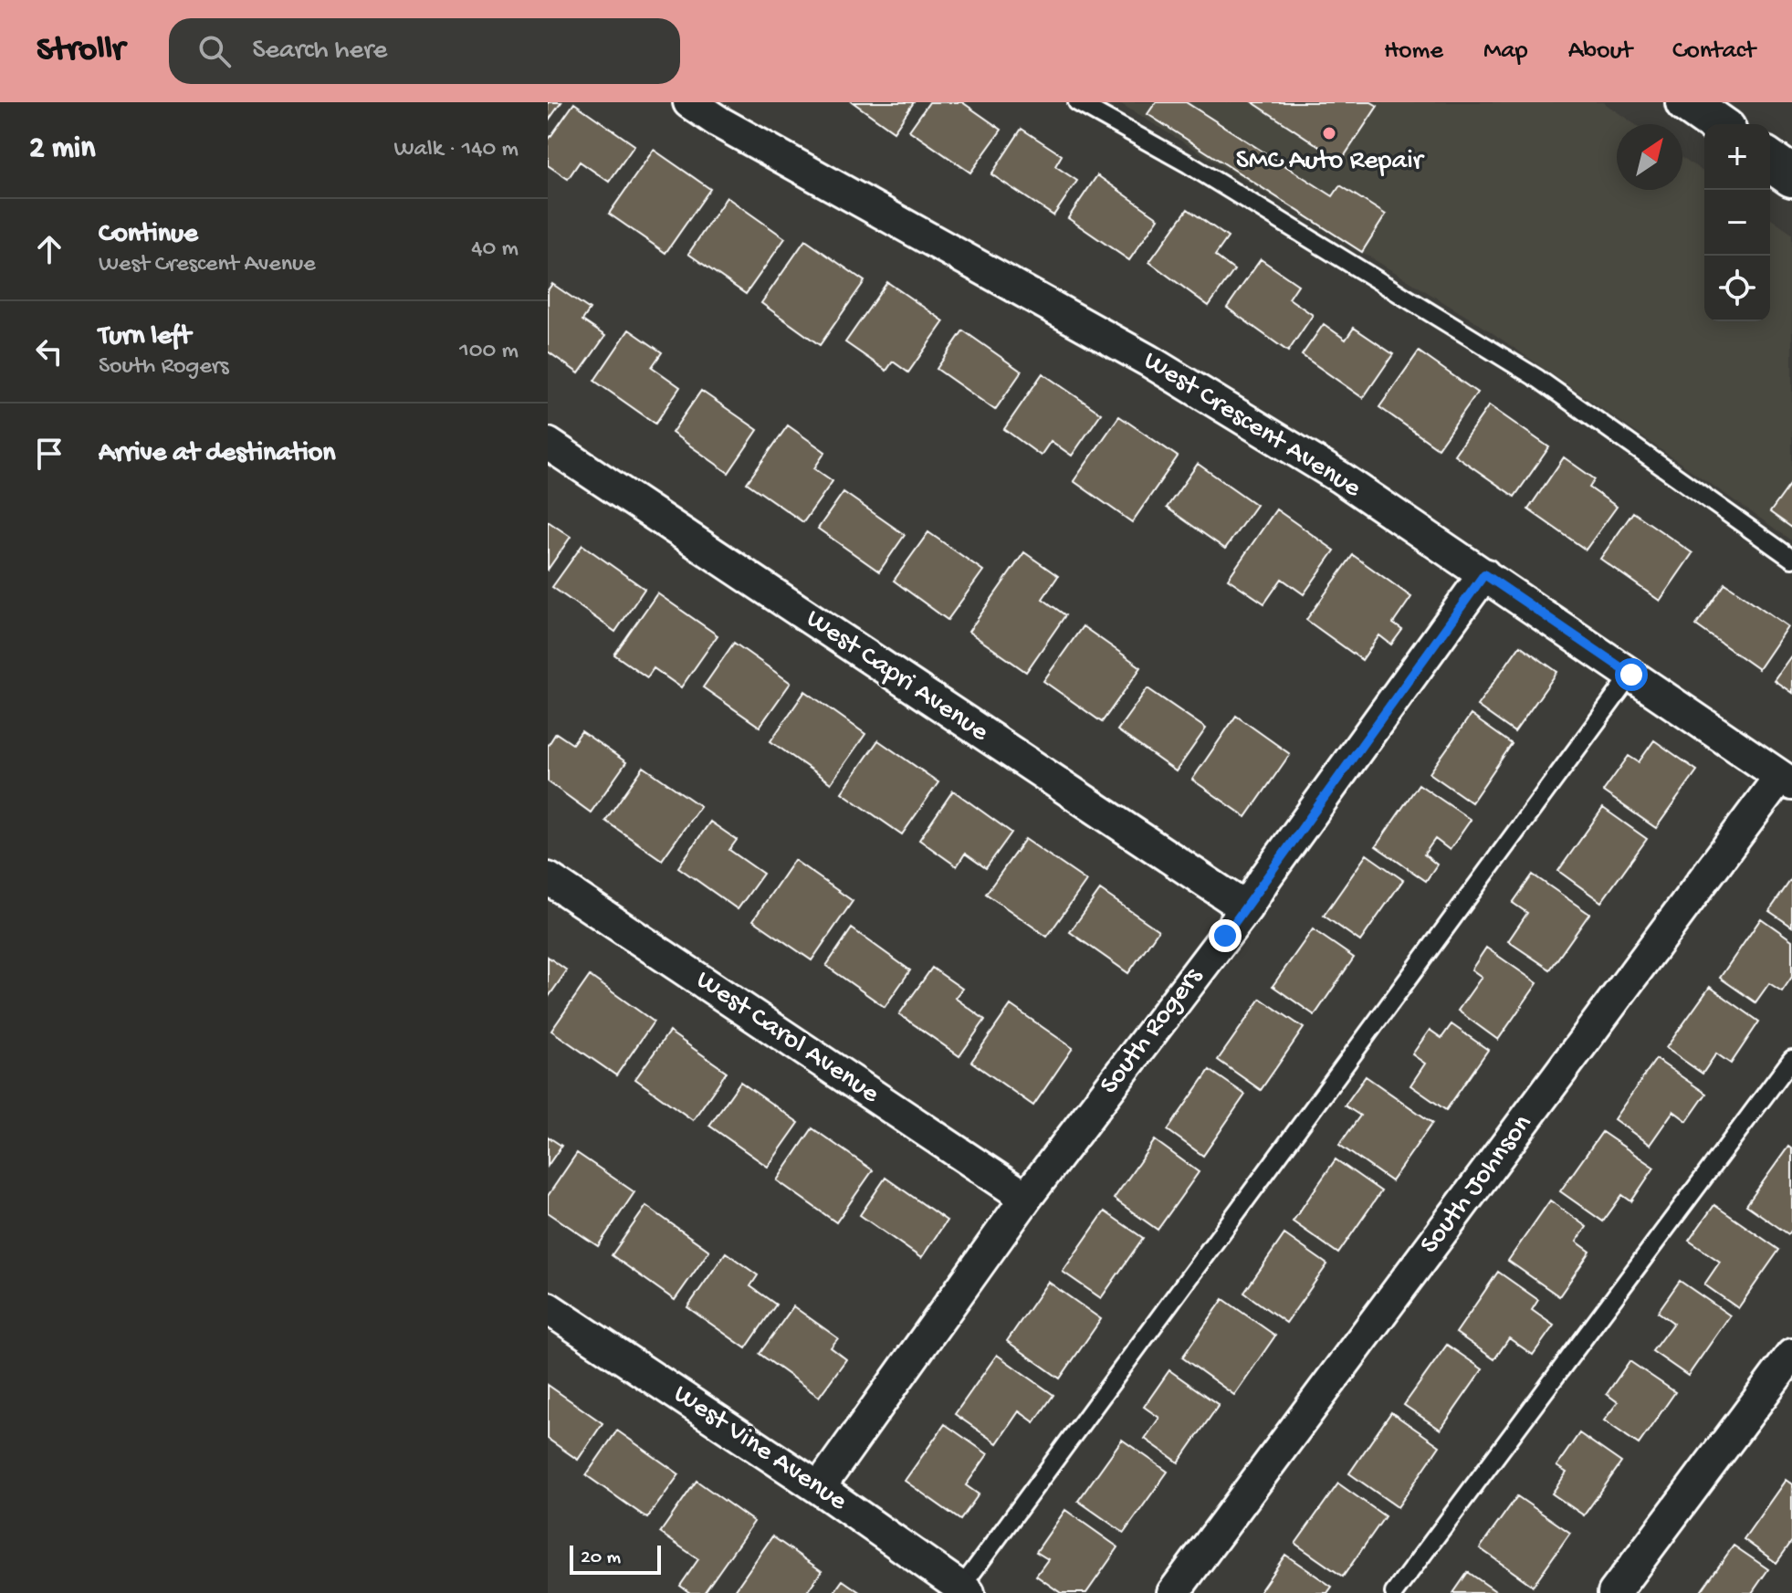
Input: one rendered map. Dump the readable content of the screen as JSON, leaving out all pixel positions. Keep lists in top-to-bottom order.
{
  "streets": {
    "street": [
      "West Crescent Avenue",
      "West Capri Avenue",
      "South Rogers",
      "West Carol Avenue",
      "South Johnson",
      "West Vine Avenue"
    ]
  },
  "crossings": [
    ["West Crescent Avenue", "South Rogers"],
    ["West Crescent Avenue", "South Johnson"],
    ["West Capri Avenue", "South Rogers"],
    ["South Rogers", "West Carol Avenue"],
    ["South Rogers", "West Vine Avenue"]
  ],
  "places": ["SMC Auto Repair"],
  "scale_bar": "20 m",
  "north": "top right",
  "page": {
    "header": "Strollr",
    "search": "Search here",
    "nav": [
      "Home",
      "Map",
      "About",
      "Contact"
    ],
    "heading": ["2 min", "Walk · 140 m"],
    "map_buttons": ["+", "−"],
    "list": [
      ["Continue", "West Crescent Avenue", "40 m"],
      ["Turn left", "South Rogers", "100 m"],
      "Arrive at destination"
    ],
    "scale": "20 m"
  }
}
